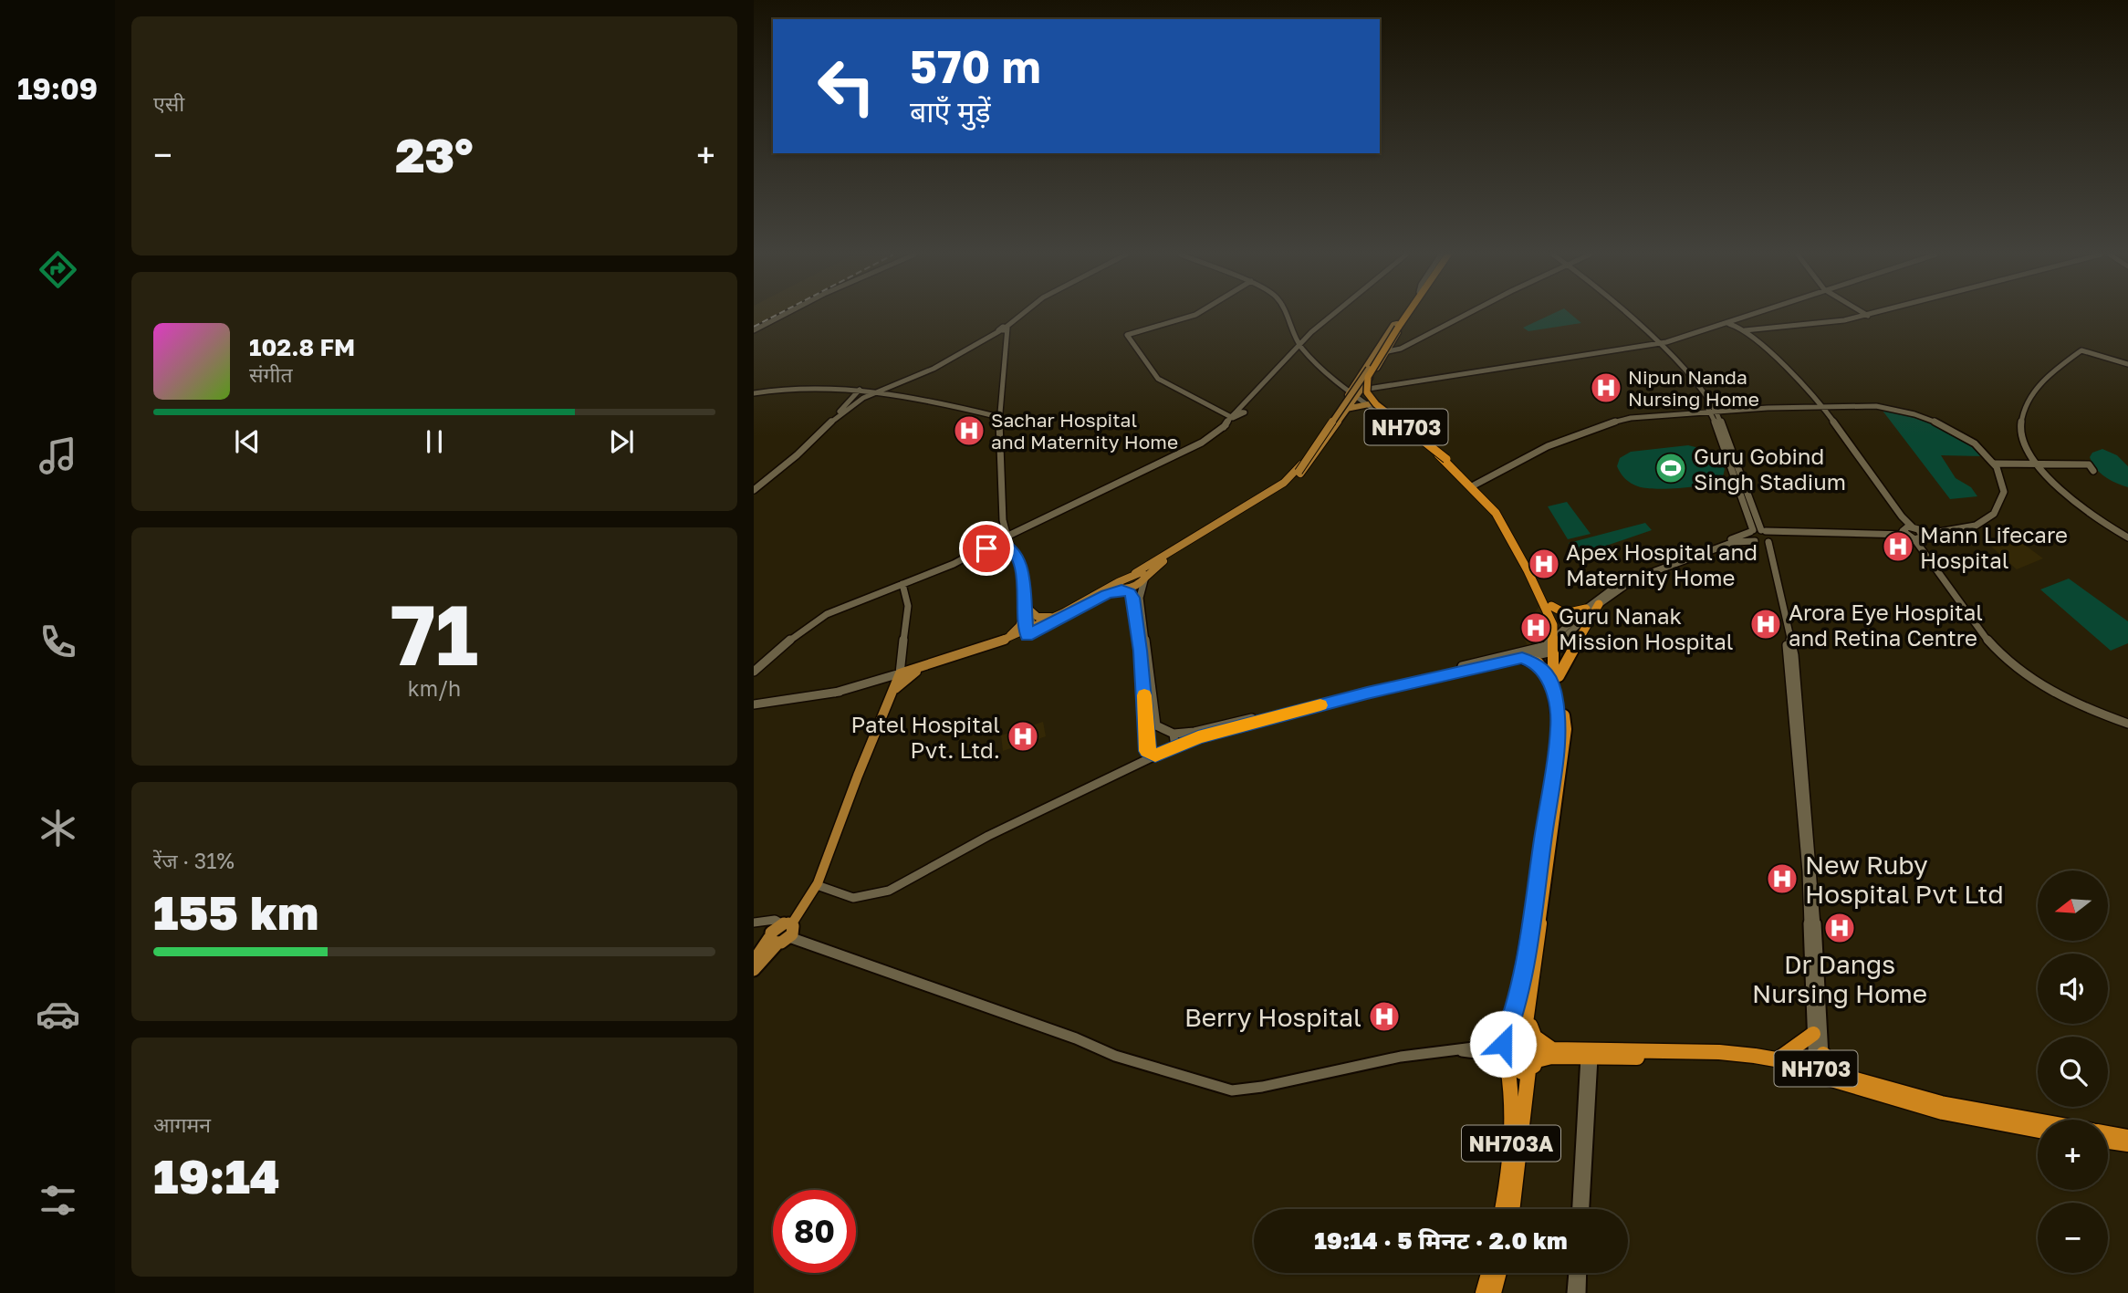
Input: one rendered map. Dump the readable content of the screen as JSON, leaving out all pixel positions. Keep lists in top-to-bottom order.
{
  "streets": {
    "highway": ["NH703", "NH703A"]
  },
  "crossings": [
    ["NH703", "NH703A"]
  ],
  "places": {
    "hospital": [
      "Nipun Nanda Nursing Home",
      "Sachar Hospital and Maternity Home",
      "Mann Lifecare Hospital",
      "Apex Hospital and Maternity Home",
      "Arora Eye Hospital and Retina Centre",
      "Guru Nanak Mission Hospital",
      "Patel Hospital Pvt. Ltd.",
      "New Ruby Hospital Pvt Ltd",
      "Dr Dangs Nursing Home",
      "Berry Hospital"
    ],
    "sports": ["Guru Gobind Singh Stadium"]
  },
  "north": "left",
  "page": {
    "tabs": "19:09",
    "tile": [
      "एसी",
      ["71", "km/h"],
      ["रेंज · 31%", "155 km"],
      ["आगमन", "19:14"]
    ],
    "turn": ["570 m", "बाएँ मुड़ें"],
    "heat": ["−", "23°", "+"],
    "song": ["102.8 FM", "संगीत"],
    "map_buttons": ["+", "−"],
    "limit": "80",
    "trip": "19:14 · 5 मिनट · 2.0 km"
  }
}
